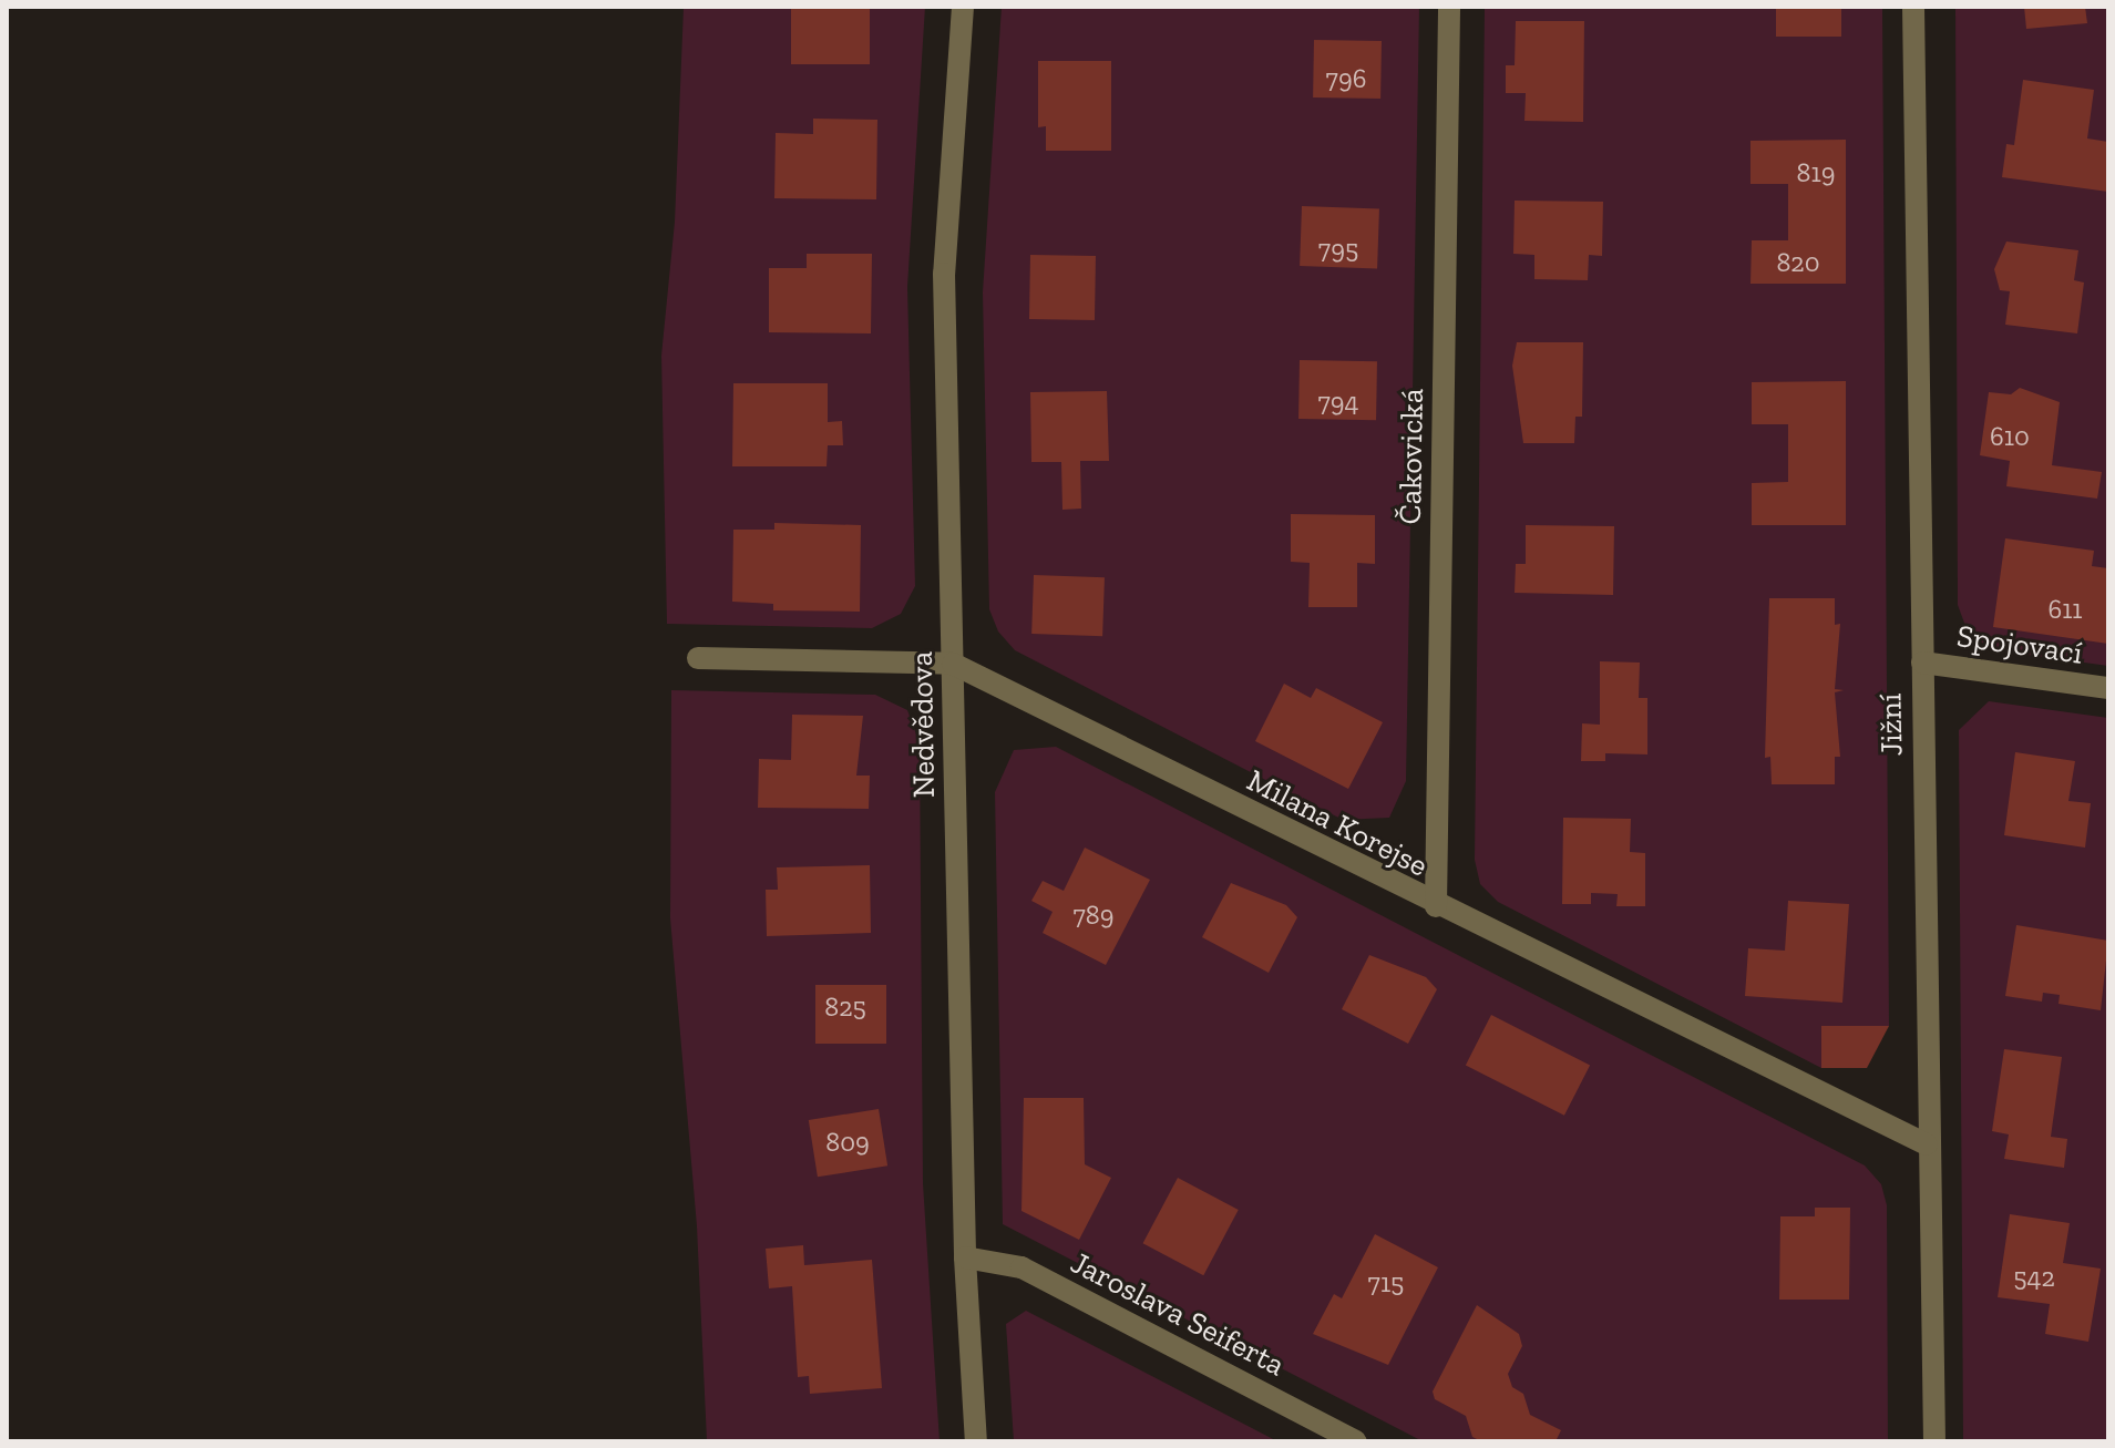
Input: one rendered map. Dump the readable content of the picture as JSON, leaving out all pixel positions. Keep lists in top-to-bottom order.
{
  "streets": {
    "street": [
      "Čakovická",
      "Spojovací",
      "Nedvědova",
      "Jižní",
      "Milana Korejse",
      "Jaroslava Seiferta"
    ]
  },
  "crossings": [
    ["Čakovická", "Milana Korejse"],
    ["Spojovací", "Jižní"],
    ["Nedvědova", "Milana Korejse"],
    ["Nedvědova", "Jaroslava Seiferta"],
    ["Jižní", "Milana Korejse"]
  ],
  "house_numbers": [
    "796",
    "819",
    "795",
    "820",
    "794",
    "610",
    "611",
    "789",
    "825",
    "809",
    "542",
    "715"
  ]
}
